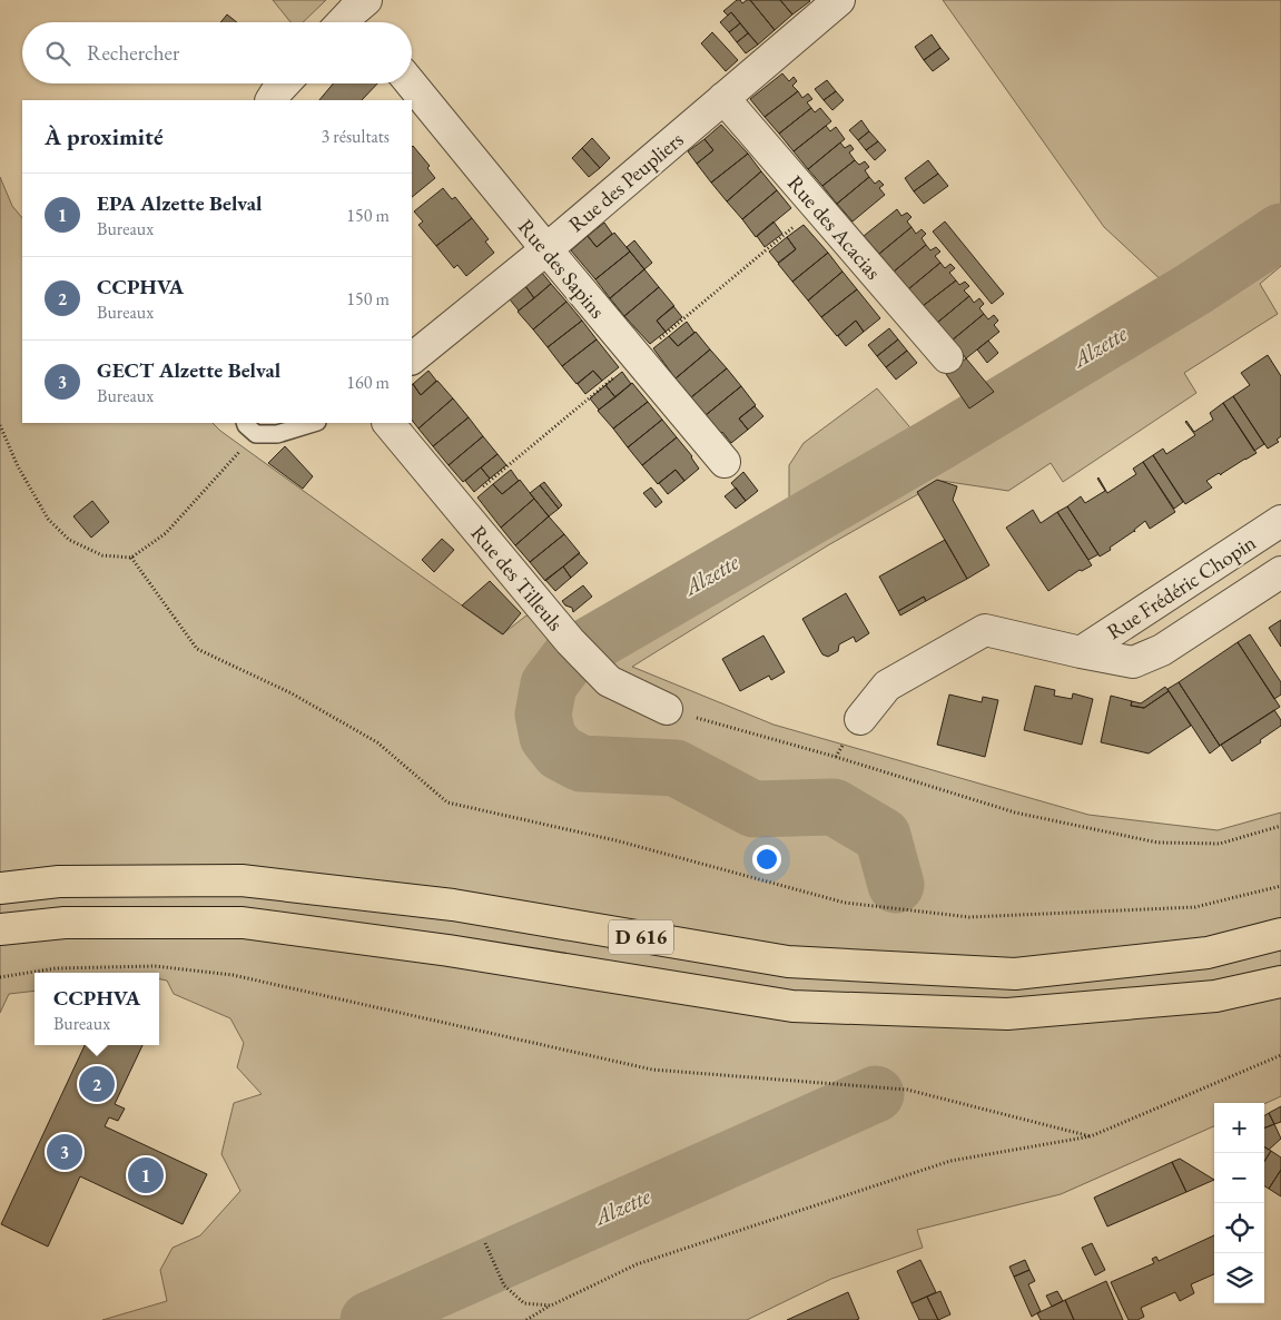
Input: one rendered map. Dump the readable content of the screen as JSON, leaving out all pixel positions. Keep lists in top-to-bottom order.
{
  "streets": {
    "main road": ["D 616"],
    "street": [
      "Rue des Peupliers",
      "Rue des Acacias",
      "Rue des Sapins",
      "Rue des Tilleuls",
      "Rue Frédéric Chopin"
    ]
  },
  "crossings": [
    ["Rue des Peupliers", "Rue des Acacias"],
    ["Rue des Peupliers", "Rue des Sapins"]
  ],
  "water": ["Alzette"],
  "page": {
    "search": "Rechercher",
    "heading": ["À proximité", "3 résultats"],
    "list": [
      {
        "mark": "1",
        "name": "EPA Alzette Belval",
        "note": "Bureaux",
        "value": "150 m"
      },
      {
        "mark": "2",
        "name": "CCPHVA",
        "note": "Bureaux",
        "value": "150 m"
      },
      {
        "mark": "3",
        "name": "GECT Alzette Belval",
        "note": "Bureaux",
        "value": "160 m"
      }
    ],
    "popup": ["CCPHVA", "Bureaux"],
    "pins": ["2", "3", "1"],
    "map_buttons": ["+", "−"]
  }
}
